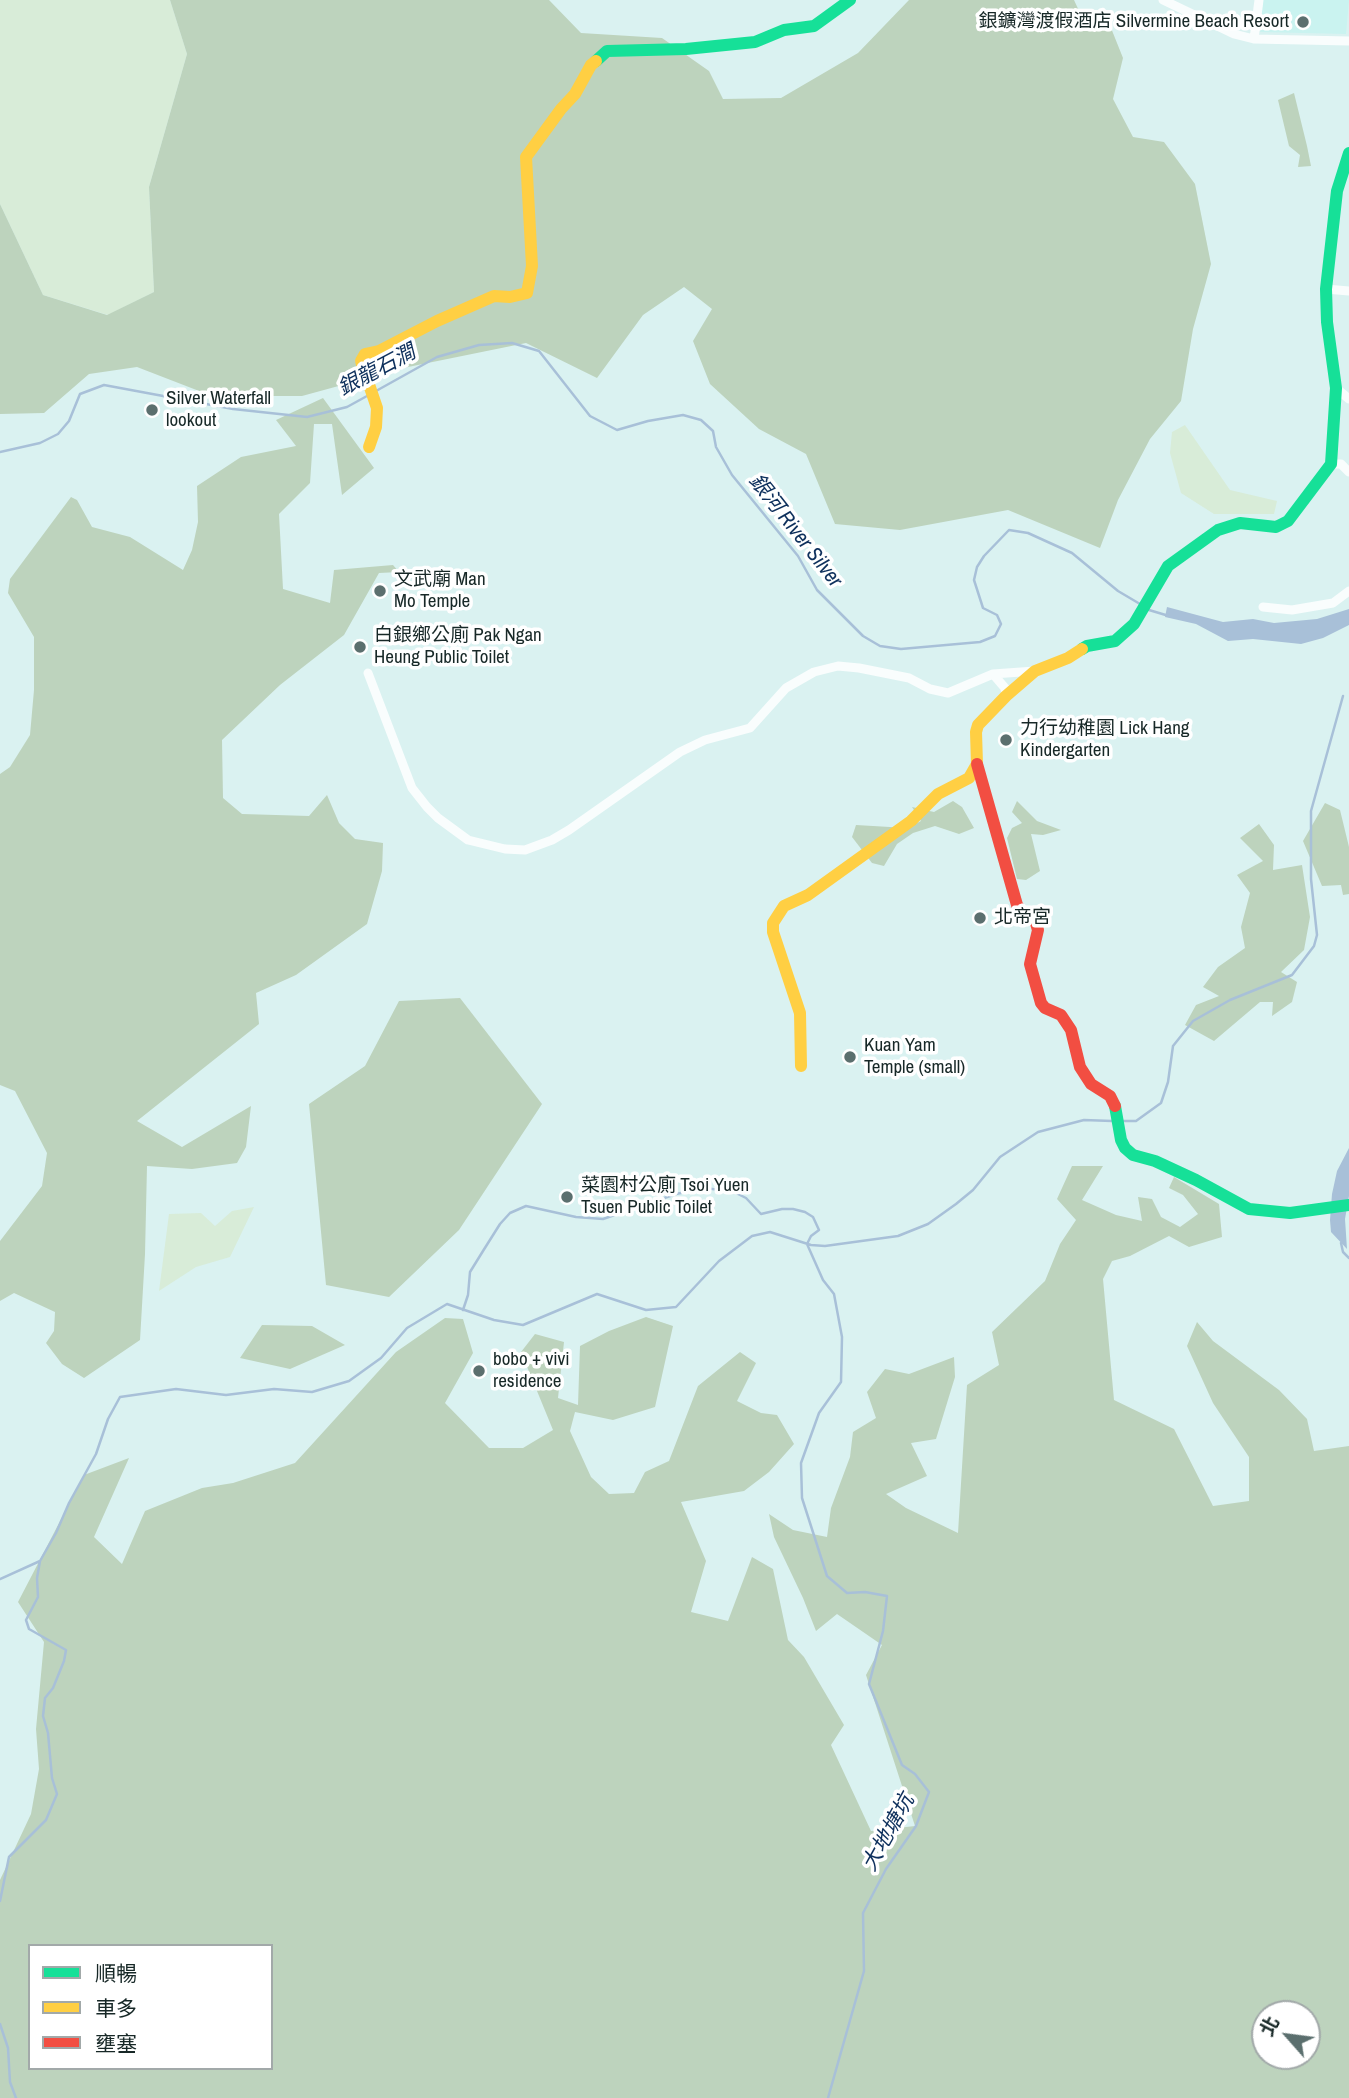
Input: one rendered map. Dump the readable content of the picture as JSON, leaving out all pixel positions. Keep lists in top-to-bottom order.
{
  "water": ["銀龍石澗", "銀河 River Silver", "大地塘坑"],
  "places": [
    "銀鑛灣渡假酒店 Silvermine Beach Resort",
    "Silver Waterfall lookout",
    "文武廟 Man Mo Temple",
    "白銀鄉公廁 Pak Ngan Heung Public Toilet",
    "力行幼稚園 Lick Hang Kindergarten",
    "北帝宮",
    "Kuan Yam Temple (small)",
    "菜園村公廁 Tsoi Yuen Tsuen Public Toilet",
    "bobo + vivi residence"
  ],
  "legend": ["順暢", "車多", "壅塞"],
  "north": "top left"
}
